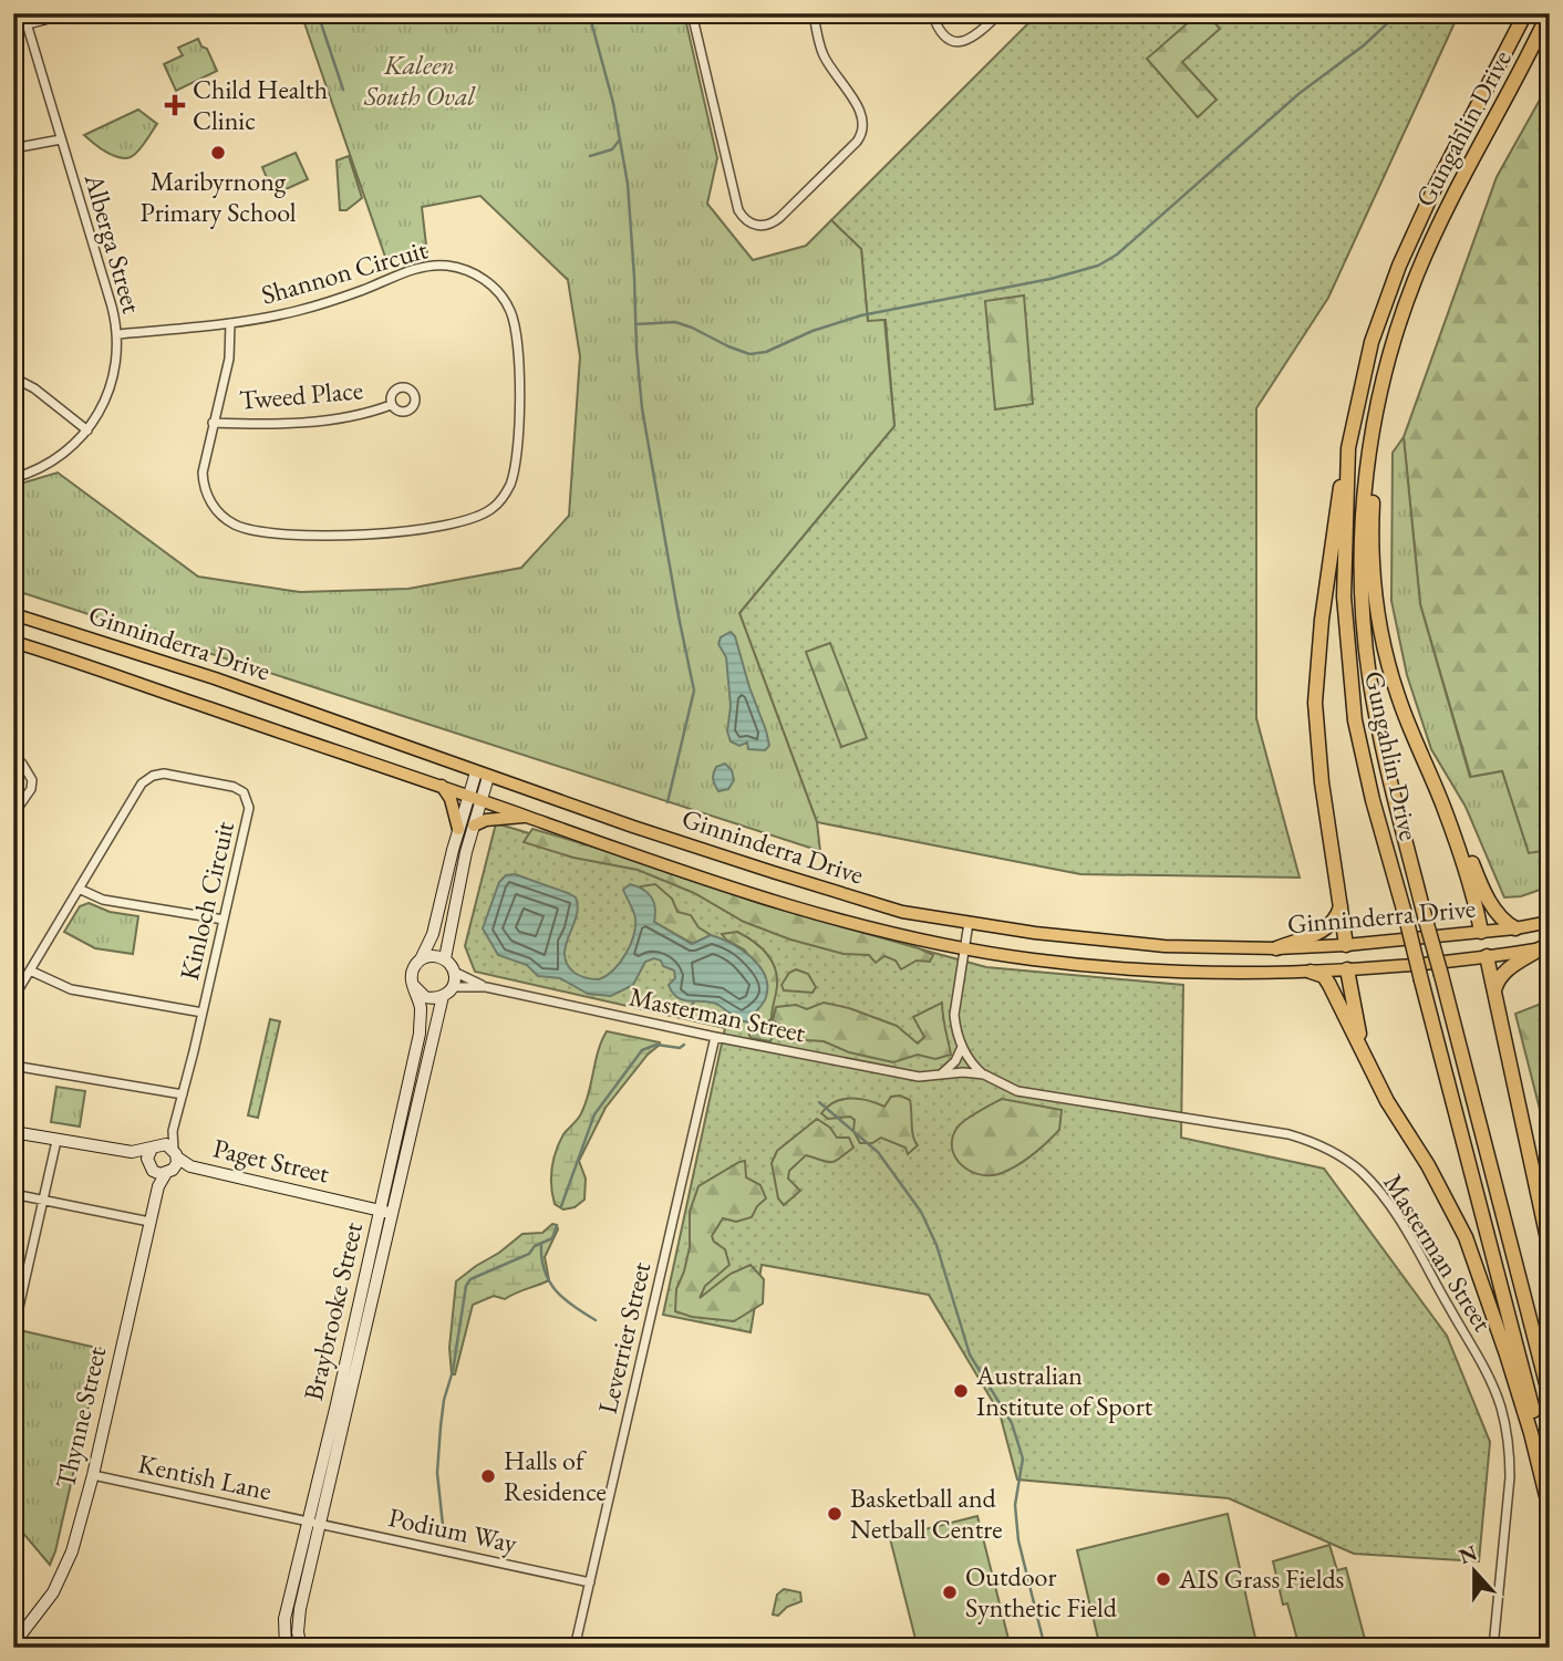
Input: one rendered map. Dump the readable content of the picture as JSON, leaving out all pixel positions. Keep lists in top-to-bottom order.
{
  "streets": {
    "highway": ["Gungahlin Drive"],
    "main road": ["Ginninderra Drive"],
    "street": [
      "Alberga Street",
      "Shannon Circuit",
      "Tweed Place",
      "Kinloch Circuit",
      "Masterman Street",
      "Paget Street",
      "Braybrooke Street",
      "Leverrier Street",
      "Thynne Street",
      "Kentish Lane",
      "Podium Way"
    ]
  },
  "crossings": [
    ["Alberga Street", "Shannon Circuit"],
    ["Shannon Circuit", "Tweed Place"],
    ["Kinloch Circuit", "Paget Street"],
    ["Kinloch Circuit", "Thynne Street"],
    ["Masterman Street", "Braybrooke Street"],
    ["Masterman Street", "Leverrier Street"],
    ["Paget Street", "Braybrooke Street"],
    ["Paget Street", "Thynne Street"],
    ["Braybrooke Street", "Kentish Lane"],
    ["Braybrooke Street", "Podium Way"],
    ["Leverrier Street", "Podium Way"],
    ["Thynne Street", "Kentish Lane"],
    ["Kentish Lane", "Podium Way"]
  ],
  "parks": ["Kaleen South Oval"],
  "places": {
    "health": ["Child Health Clinic"],
    "other": [
      "Maribyrnong Primary School",
      "Australian Institute of Sport",
      "Halls of Residence",
      "Basketball and Netball Centre",
      "AIS Grass Fields",
      "Outdoor Synthetic Field"
    ]
  },
  "north": "top"
}
